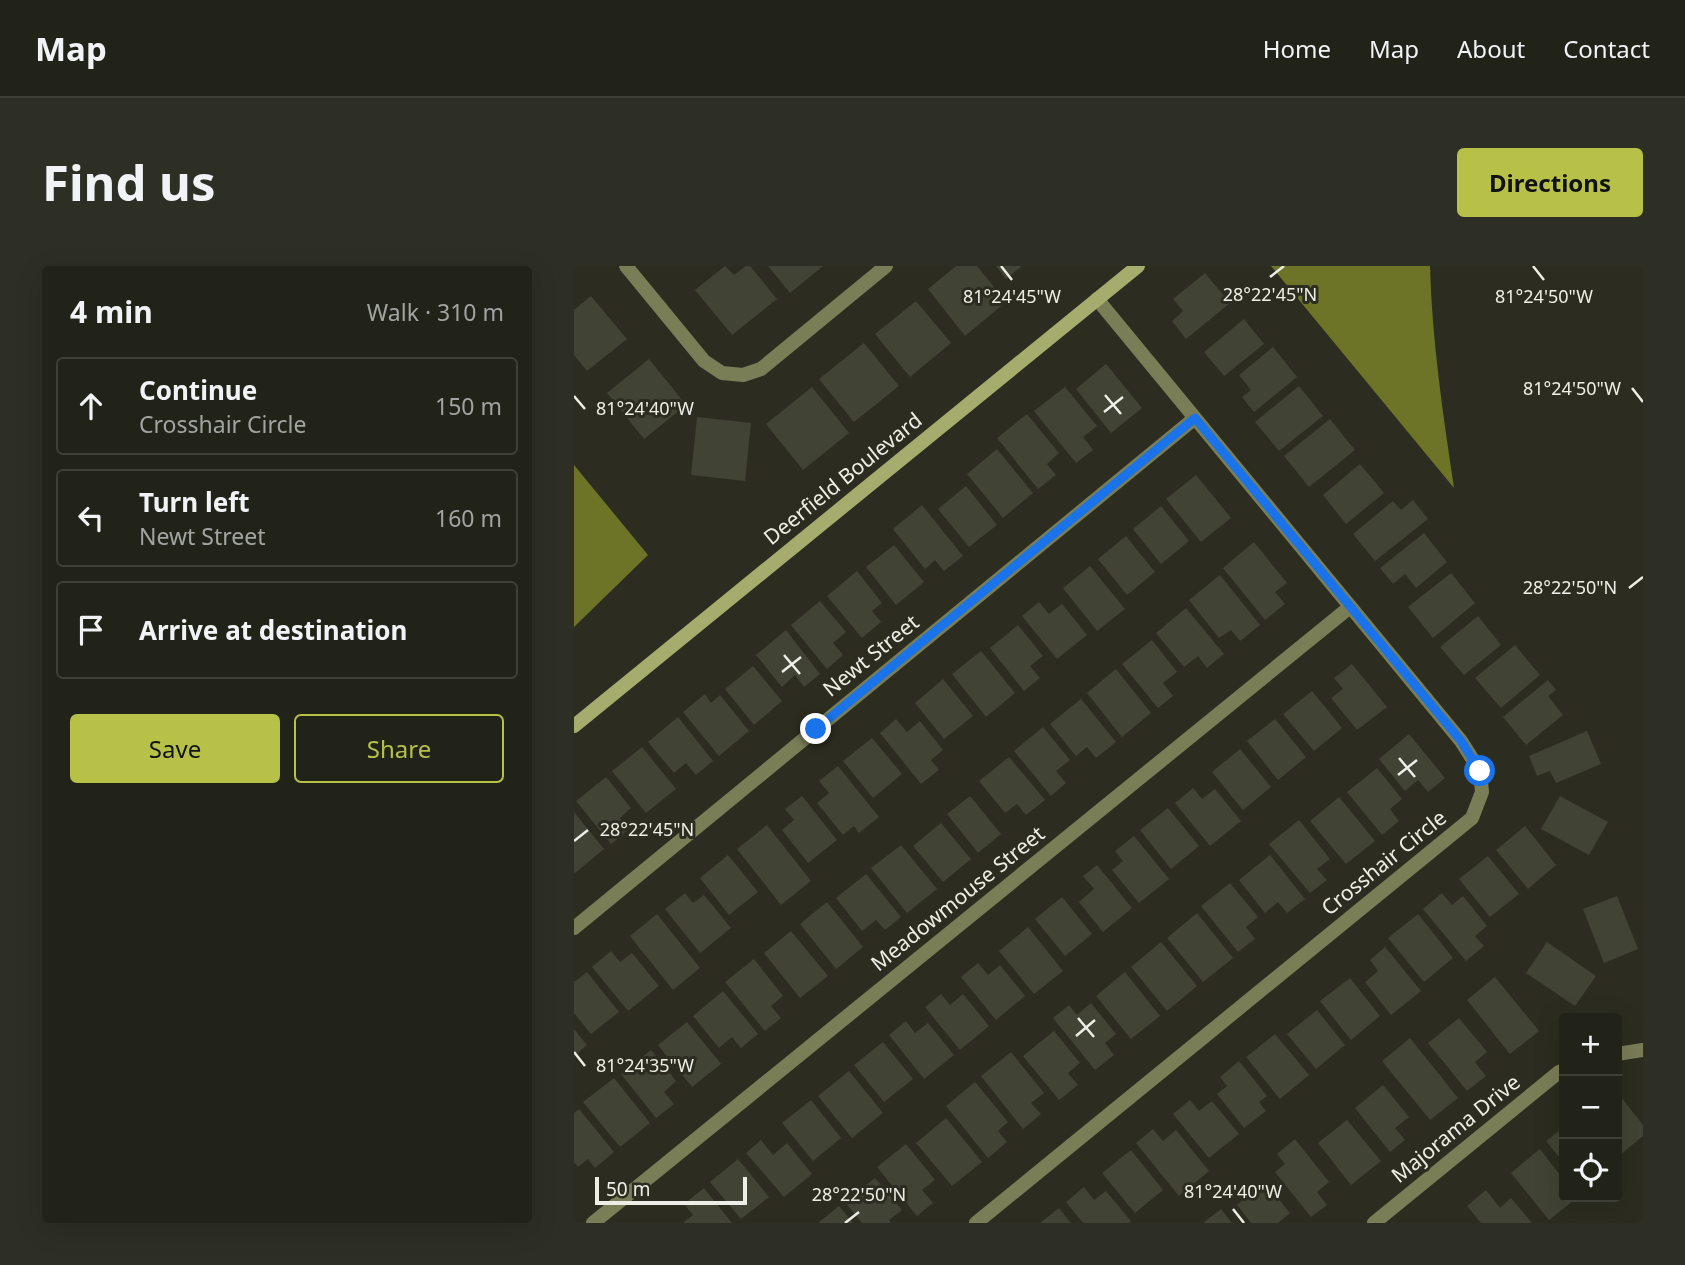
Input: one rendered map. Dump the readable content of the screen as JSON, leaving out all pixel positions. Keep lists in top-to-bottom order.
{
  "streets": {
    "street": [
      "Deerfield Boulevard",
      "Newt Street",
      "Crosshair Circle",
      "Meadowmouse Street",
      "Majorama Drive"
    ]
  },
  "crossings": [
    ["Deerfield Boulevard", "Crosshair Circle"],
    ["Newt Street", "Crosshair Circle"],
    ["Crosshair Circle", "Meadowmouse Street"]
  ],
  "scale_bar": "50 m",
  "page": {
    "header": "Map",
    "nav": [
      "Home",
      "Map",
      "About",
      "Contact"
    ],
    "buttons": [
      "Directions",
      ["Save", "Share"]
    ],
    "title": "Find us",
    "heading": ["4 min", "Walk · 310 m"],
    "list": [
      ["Continue", "Crosshair Circle", "150 m"],
      ["Turn left", "Newt Street", "160 m"],
      "Arrive at destination"
    ],
    "map_buttons": ["+", "−"],
    "scale": "50 m"
  },
  "coordinates": [
    "28°22'45\"N",
    "81°24'45\"W",
    "81°24'50\"W",
    "81°24'40\"W",
    "28°22'50\"N",
    "81°24'35\"W"
  ]
}
